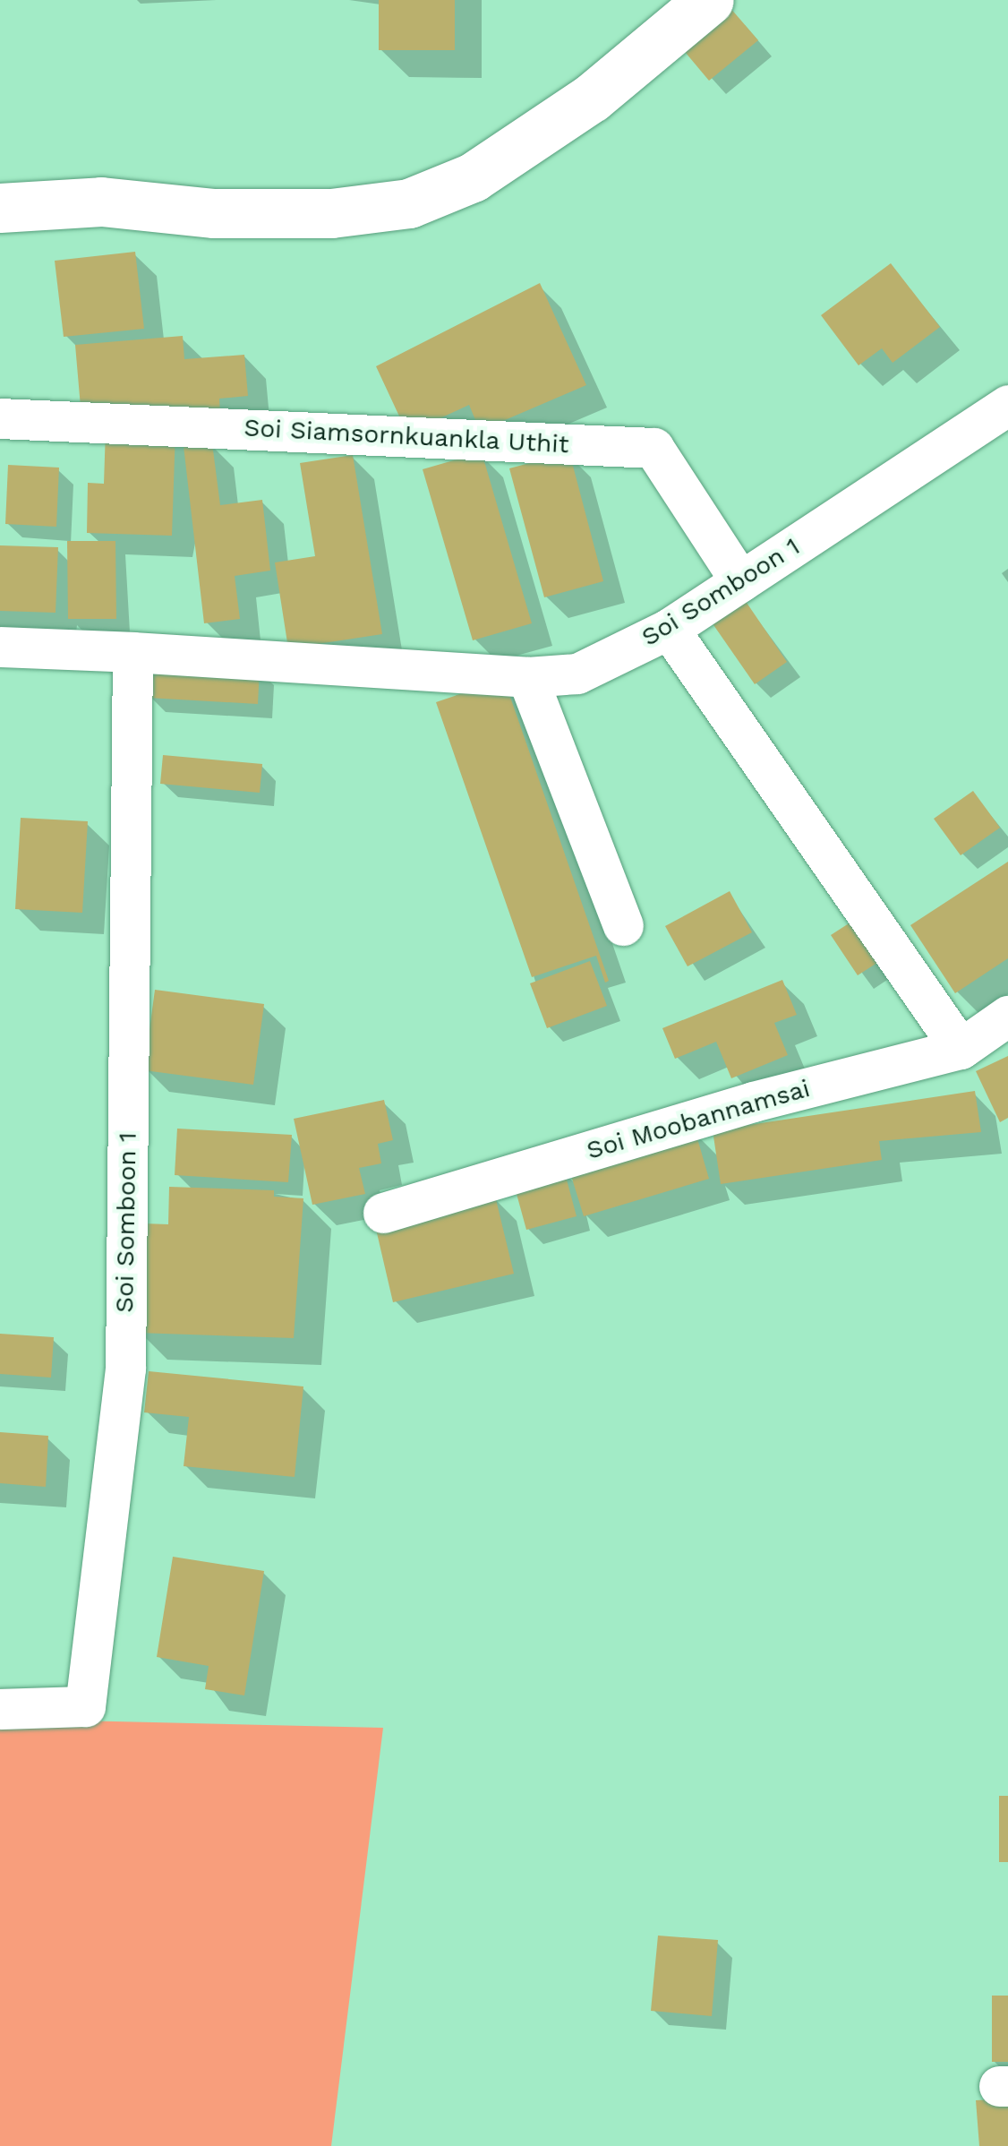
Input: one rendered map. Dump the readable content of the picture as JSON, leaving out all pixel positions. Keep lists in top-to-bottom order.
{
  "streets": {
    "street": ["Soi Siamsornkuankla Uthit", "Soi Somboon 1", "Soi Moobannamsai"]
  },
  "crossings": [
    ["Soi Siamsornkuankla Uthit", "Soi Somboon 1"]
  ]
}
